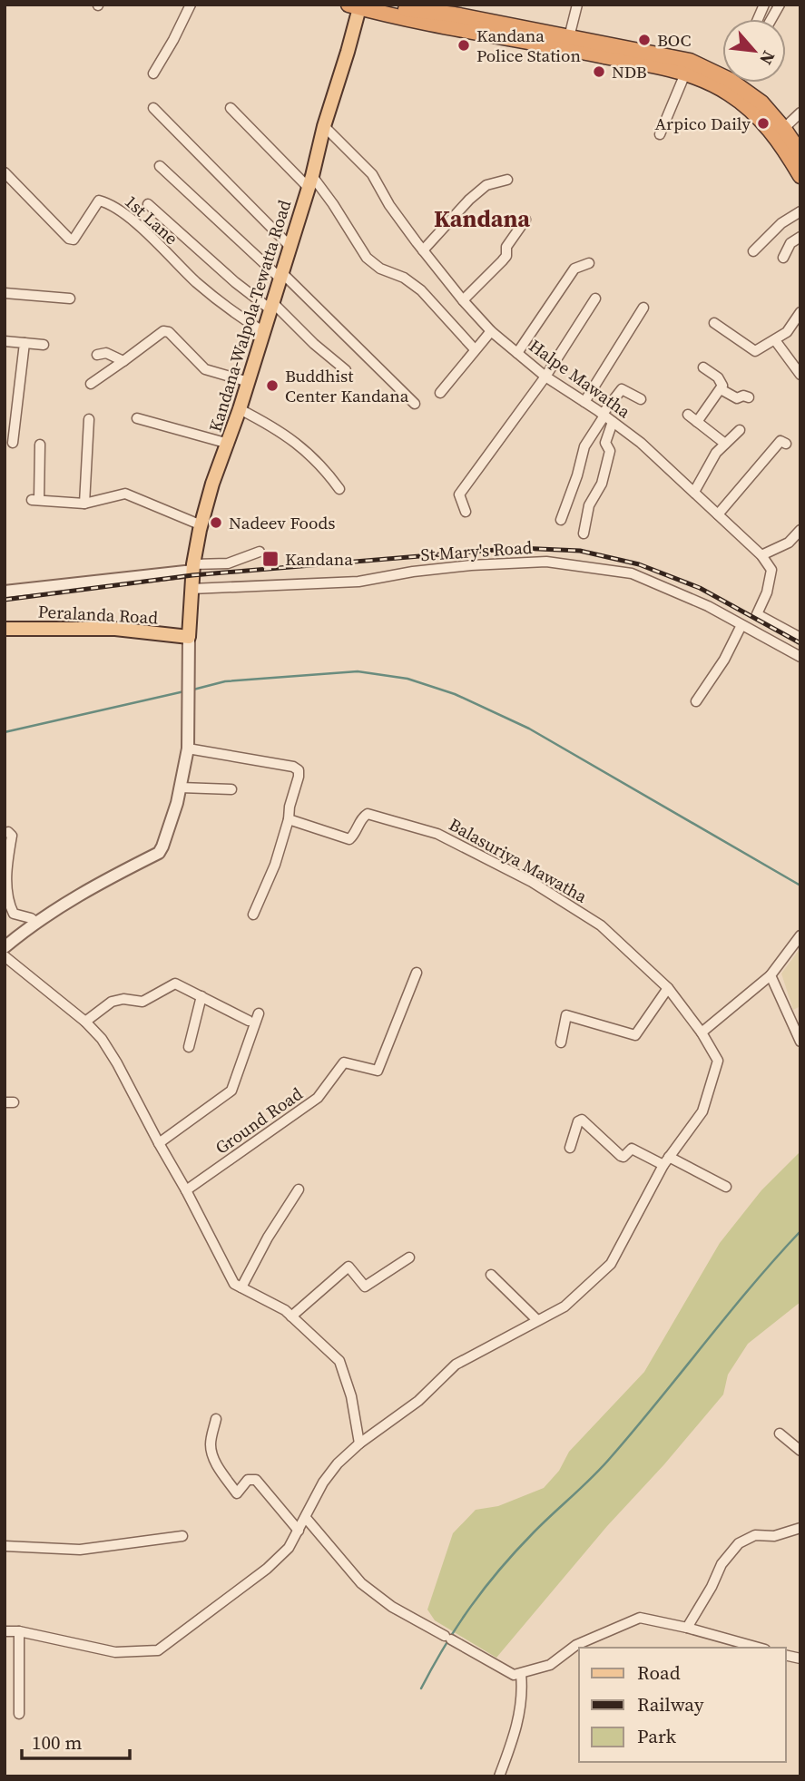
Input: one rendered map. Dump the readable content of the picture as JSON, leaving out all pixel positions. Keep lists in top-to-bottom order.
{
  "streets": {
    "main road": ["Kandana-Walpola-Tewatta Road", "Peralanda Road"],
    "street": [
      "1st Lane",
      "Halpe Mawatha",
      "St Mary's Road",
      "Balasuriya Mawatha",
      "Ground Road"
    ]
  },
  "crossings": [
    ["1st Lane", "Kandana-Walpola-Tewatta Road"],
    ["Kandana-Walpola-Tewatta Road", "Halpe Mawatha"],
    ["Kandana-Walpola-Tewatta Road", "St Mary's Road"],
    ["Kandana-Walpola-Tewatta Road", "Peralanda Road"]
  ],
  "districts": ["Kandana"],
  "places": {
    "other": [
      "BOC",
      "Kandana Police Station",
      "NDB",
      "Arpico Daily",
      "Buddhist Center Kandana",
      "Nadeev Foods"
    ],
    "transit": ["Kandana"]
  },
  "legend": ["Road", "Railway", "Park"],
  "scale_bar": "100 m",
  "north": "bottom right"
}
